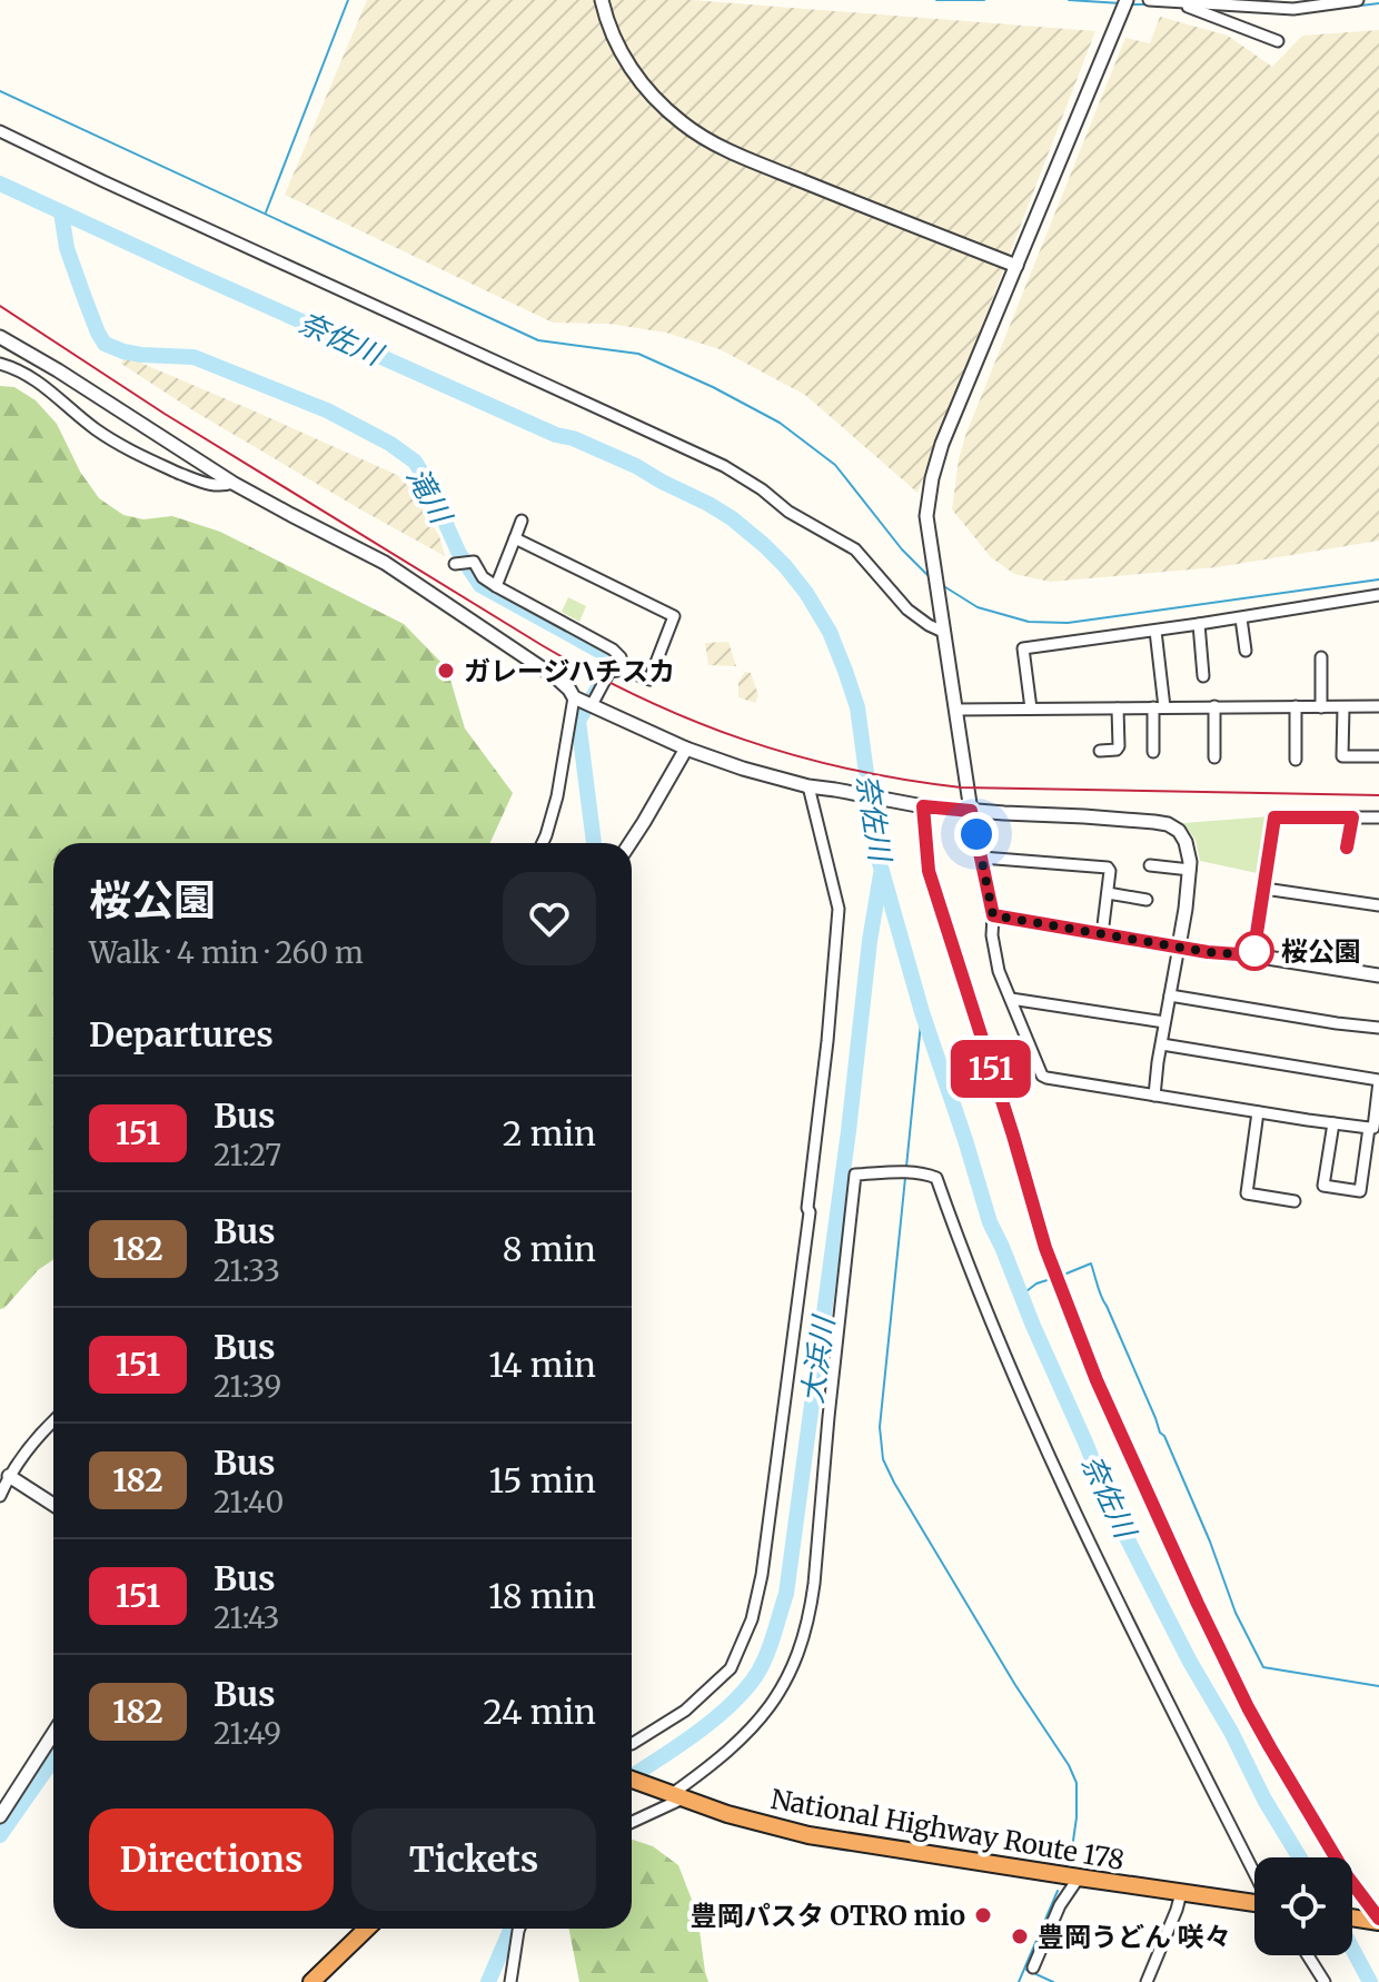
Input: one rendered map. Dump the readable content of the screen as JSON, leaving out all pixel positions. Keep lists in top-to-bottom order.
{
  "streets": {
    "highway": ["National Highway Route 178"]
  },
  "water": ["奈佐川", "滝川", "大浜川"],
  "places": [
    "ガレージハチスカ",
    "桜公園",
    "豊岡パスタ OTRO mio",
    "豊岡うどん 咲々"
  ],
  "lines": ["bus line 151"],
  "page": {
    "on_map": "151",
    "heading": [
      ["桜公園", "Walk · 4 min · 260 m"],
      "Departures"
    ],
    "list": [
      {
        "mark": "151",
        "name": "Bus",
        "note": "21:27",
        "value": "2 min"
      },
      {
        "mark": "182",
        "name": "Bus",
        "note": "21:33",
        "value": "8 min"
      },
      {
        "mark": "151",
        "name": "Bus",
        "note": "21:39",
        "value": "14 min"
      },
      {
        "mark": "182",
        "name": "Bus",
        "note": "21:40",
        "value": "15 min"
      },
      {
        "mark": "151",
        "name": "Bus",
        "note": "21:43",
        "value": "18 min"
      },
      {
        "mark": "182",
        "name": "Bus",
        "note": "21:49",
        "value": "24 min"
      }
    ],
    "buttons": ["Directions", "Tickets"]
  }
}
